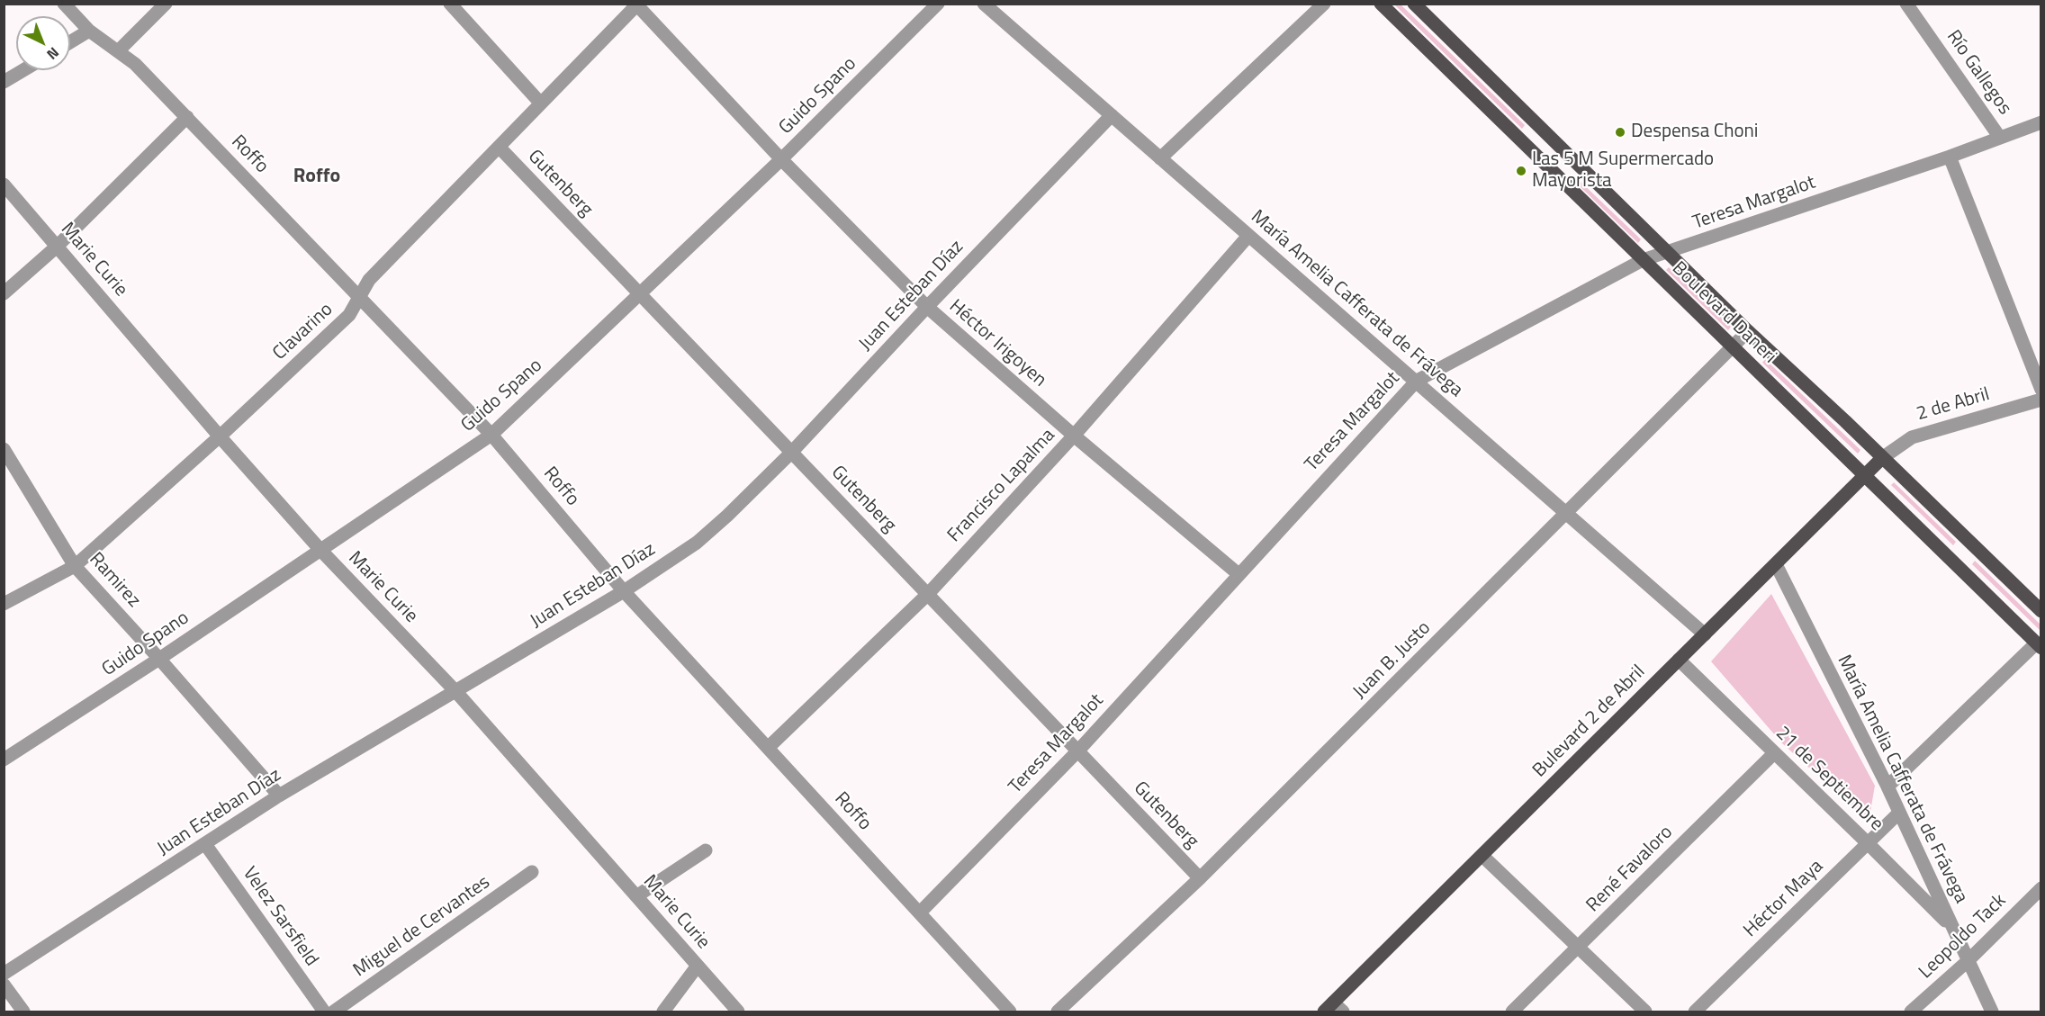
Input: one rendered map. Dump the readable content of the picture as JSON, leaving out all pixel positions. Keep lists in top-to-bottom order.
{
  "streets": {
    "main road": ["Boulevard Daneri", "Bulevard 2 de Abril"],
    "street": [
      "Río Gallegos",
      "Guido Spano",
      "Roffo",
      "Gutenberg",
      "Teresa Margalot",
      "Marie Curie",
      "Juan Esteban Díaz",
      "María Amelia Cafferata de Frávega",
      "Clavarino",
      "Héctor Irigoyen",
      "2 de Abril",
      "Francisco Lapalma",
      "Ramirez",
      "Juan B. Justo",
      "21 de Septiembre",
      "René Favaloro",
      "Héctor Maya",
      "Velez Sarsfield",
      "Miguel de Cervantes",
      "Leopoldo Tack"
    ]
  },
  "crossings": [
    ["Río Gallegos", "Teresa Margalot"],
    ["Guido Spano", "Roffo"],
    ["Guido Spano", "Gutenberg"],
    ["Guido Spano", "Marie Curie"],
    ["Guido Spano", "Héctor Irigoyen"],
    ["Guido Spano", "Ramirez"],
    ["Roffo", "Teresa Margalot"],
    ["Roffo", "Juan Esteban Díaz"],
    ["Roffo", "Clavarino"],
    ["Roffo", "Francisco Lapalma"],
    ["Gutenberg", "Teresa Margalot"],
    ["Gutenberg", "Juan Esteban Díaz"],
    ["Gutenberg", "Clavarino"],
    ["Gutenberg", "Francisco Lapalma"],
    ["Gutenberg", "Juan B. Justo"],
    ["Teresa Margalot", "María Amelia Cafferata de Frávega"],
    ["Teresa Margalot", "Boulevard Daneri"],
    ["Teresa Margalot", "Héctor Irigoyen"],
    ["Marie Curie", "Juan Esteban Díaz"],
    ["Marie Curie", "Clavarino"],
    ["Juan Esteban Díaz", "María Amelia Cafferata de Frávega"],
    ["Juan Esteban Díaz", "Héctor Irigoyen"],
    ["Juan Esteban Díaz", "Ramirez"],
    ["Juan Esteban Díaz", "Velez Sarsfield"],
    ["María Amelia Cafferata de Frávega", "Francisco Lapalma"],
    ["María Amelia Cafferata de Frávega", "Juan B. Justo"],
    ["María Amelia Cafferata de Frávega", "Bulevard 2 de Abril"],
    ["María Amelia Cafferata de Frávega", "21 de Septiembre"],
    ["María Amelia Cafferata de Frávega", "Héctor Maya"],
    ["María Amelia Cafferata de Frávega", "Leopoldo Tack"],
    ["Boulevard Daneri", "2 de Abril"],
    ["Boulevard Daneri", "Juan B. Justo"],
    ["Boulevard Daneri", "Bulevard 2 de Abril"],
    ["Clavarino", "Héctor Irigoyen"],
    ["Clavarino", "Ramirez"],
    ["Héctor Irigoyen", "Francisco Lapalma"],
    ["2 de Abril", "Bulevard 2 de Abril"],
    ["Bulevard 2 de Abril", "21 de Septiembre"],
    ["21 de Septiembre", "René Favaloro"],
    ["21 de Septiembre", "Héctor Maya"]
  ],
  "districts": ["Roffo"],
  "places": ["Despensa Choni", "Las 5 M Supermercado Mayorista"],
  "north": "bottom right"
}
